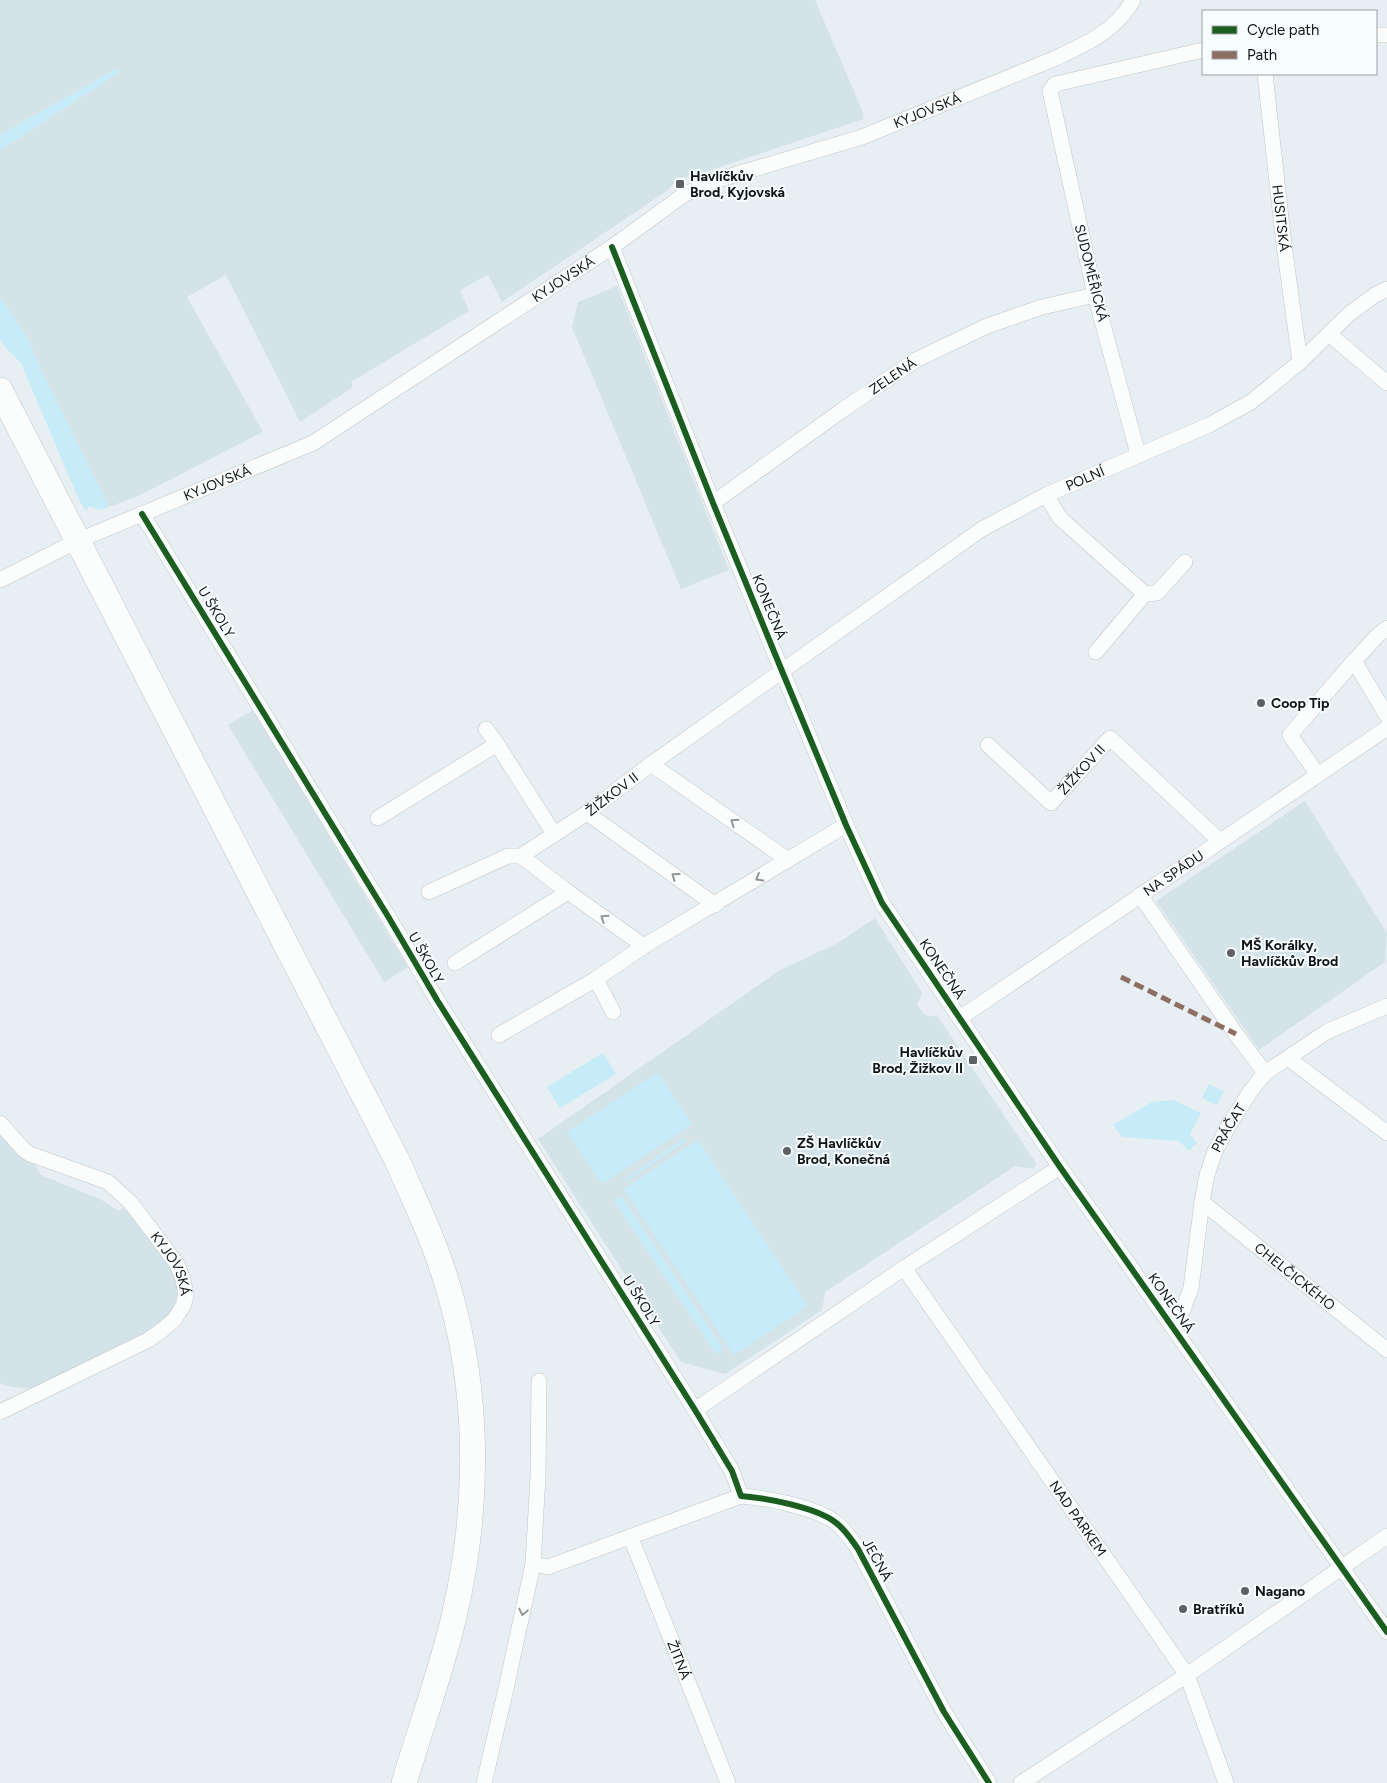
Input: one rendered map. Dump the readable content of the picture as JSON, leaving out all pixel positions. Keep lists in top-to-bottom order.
{
  "streets": {
    "street": [
      "KYJOVSKÁ",
      "HUSITSKÁ",
      "SUDOMĚŘICKÁ",
      "ZELENÁ",
      "POLNÍ",
      "KONEČNÁ",
      "U ŠKOLY",
      "ŽIŽKOV II",
      "NA SPÁDU",
      "PRÁČAT",
      "CHELČICKÉHO",
      "NAD PARKEM",
      "JEČNÁ",
      "ŽITNÁ"
    ]
  },
  "crossings": [
    ["KYJOVSKÁ", "KONEČNÁ"],
    ["KYJOVSKÁ", "U ŠKOLY"],
    ["HUSITSKÁ", "POLNÍ"],
    ["SUDOMĚŘICKÁ", "ZELENÁ"],
    ["SUDOMĚŘICKÁ", "POLNÍ"],
    ["ZELENÁ", "KONEČNÁ"],
    ["POLNÍ", "KONEČNÁ"],
    ["POLNÍ", "ŽIŽKOV II"],
    ["KONEČNÁ", "ŽIŽKOV II"],
    ["KONEČNÁ", "NA SPÁDU"],
    ["KONEČNÁ", "PRÁČAT"],
    ["ŽIŽKOV II", "NA SPÁDU"],
    ["PRÁČAT", "CHELČICKÉHO"],
    ["JEČNÁ", "ŽITNÁ"]
  ],
  "places": {
    "transit": ["Havlíčkův Brod, Kyjovská", "Havlíčkův Brod, Žižkov II"],
    "other": [
      "Coop Tip",
      "MŠ Korálky, Havlíčkův Brod",
      "ZŠ Havlíčkův Brod, Konečná",
      "Nagano",
      "Bratříků"
    ]
  },
  "legend": ["Cycle path", "Path"]
}
